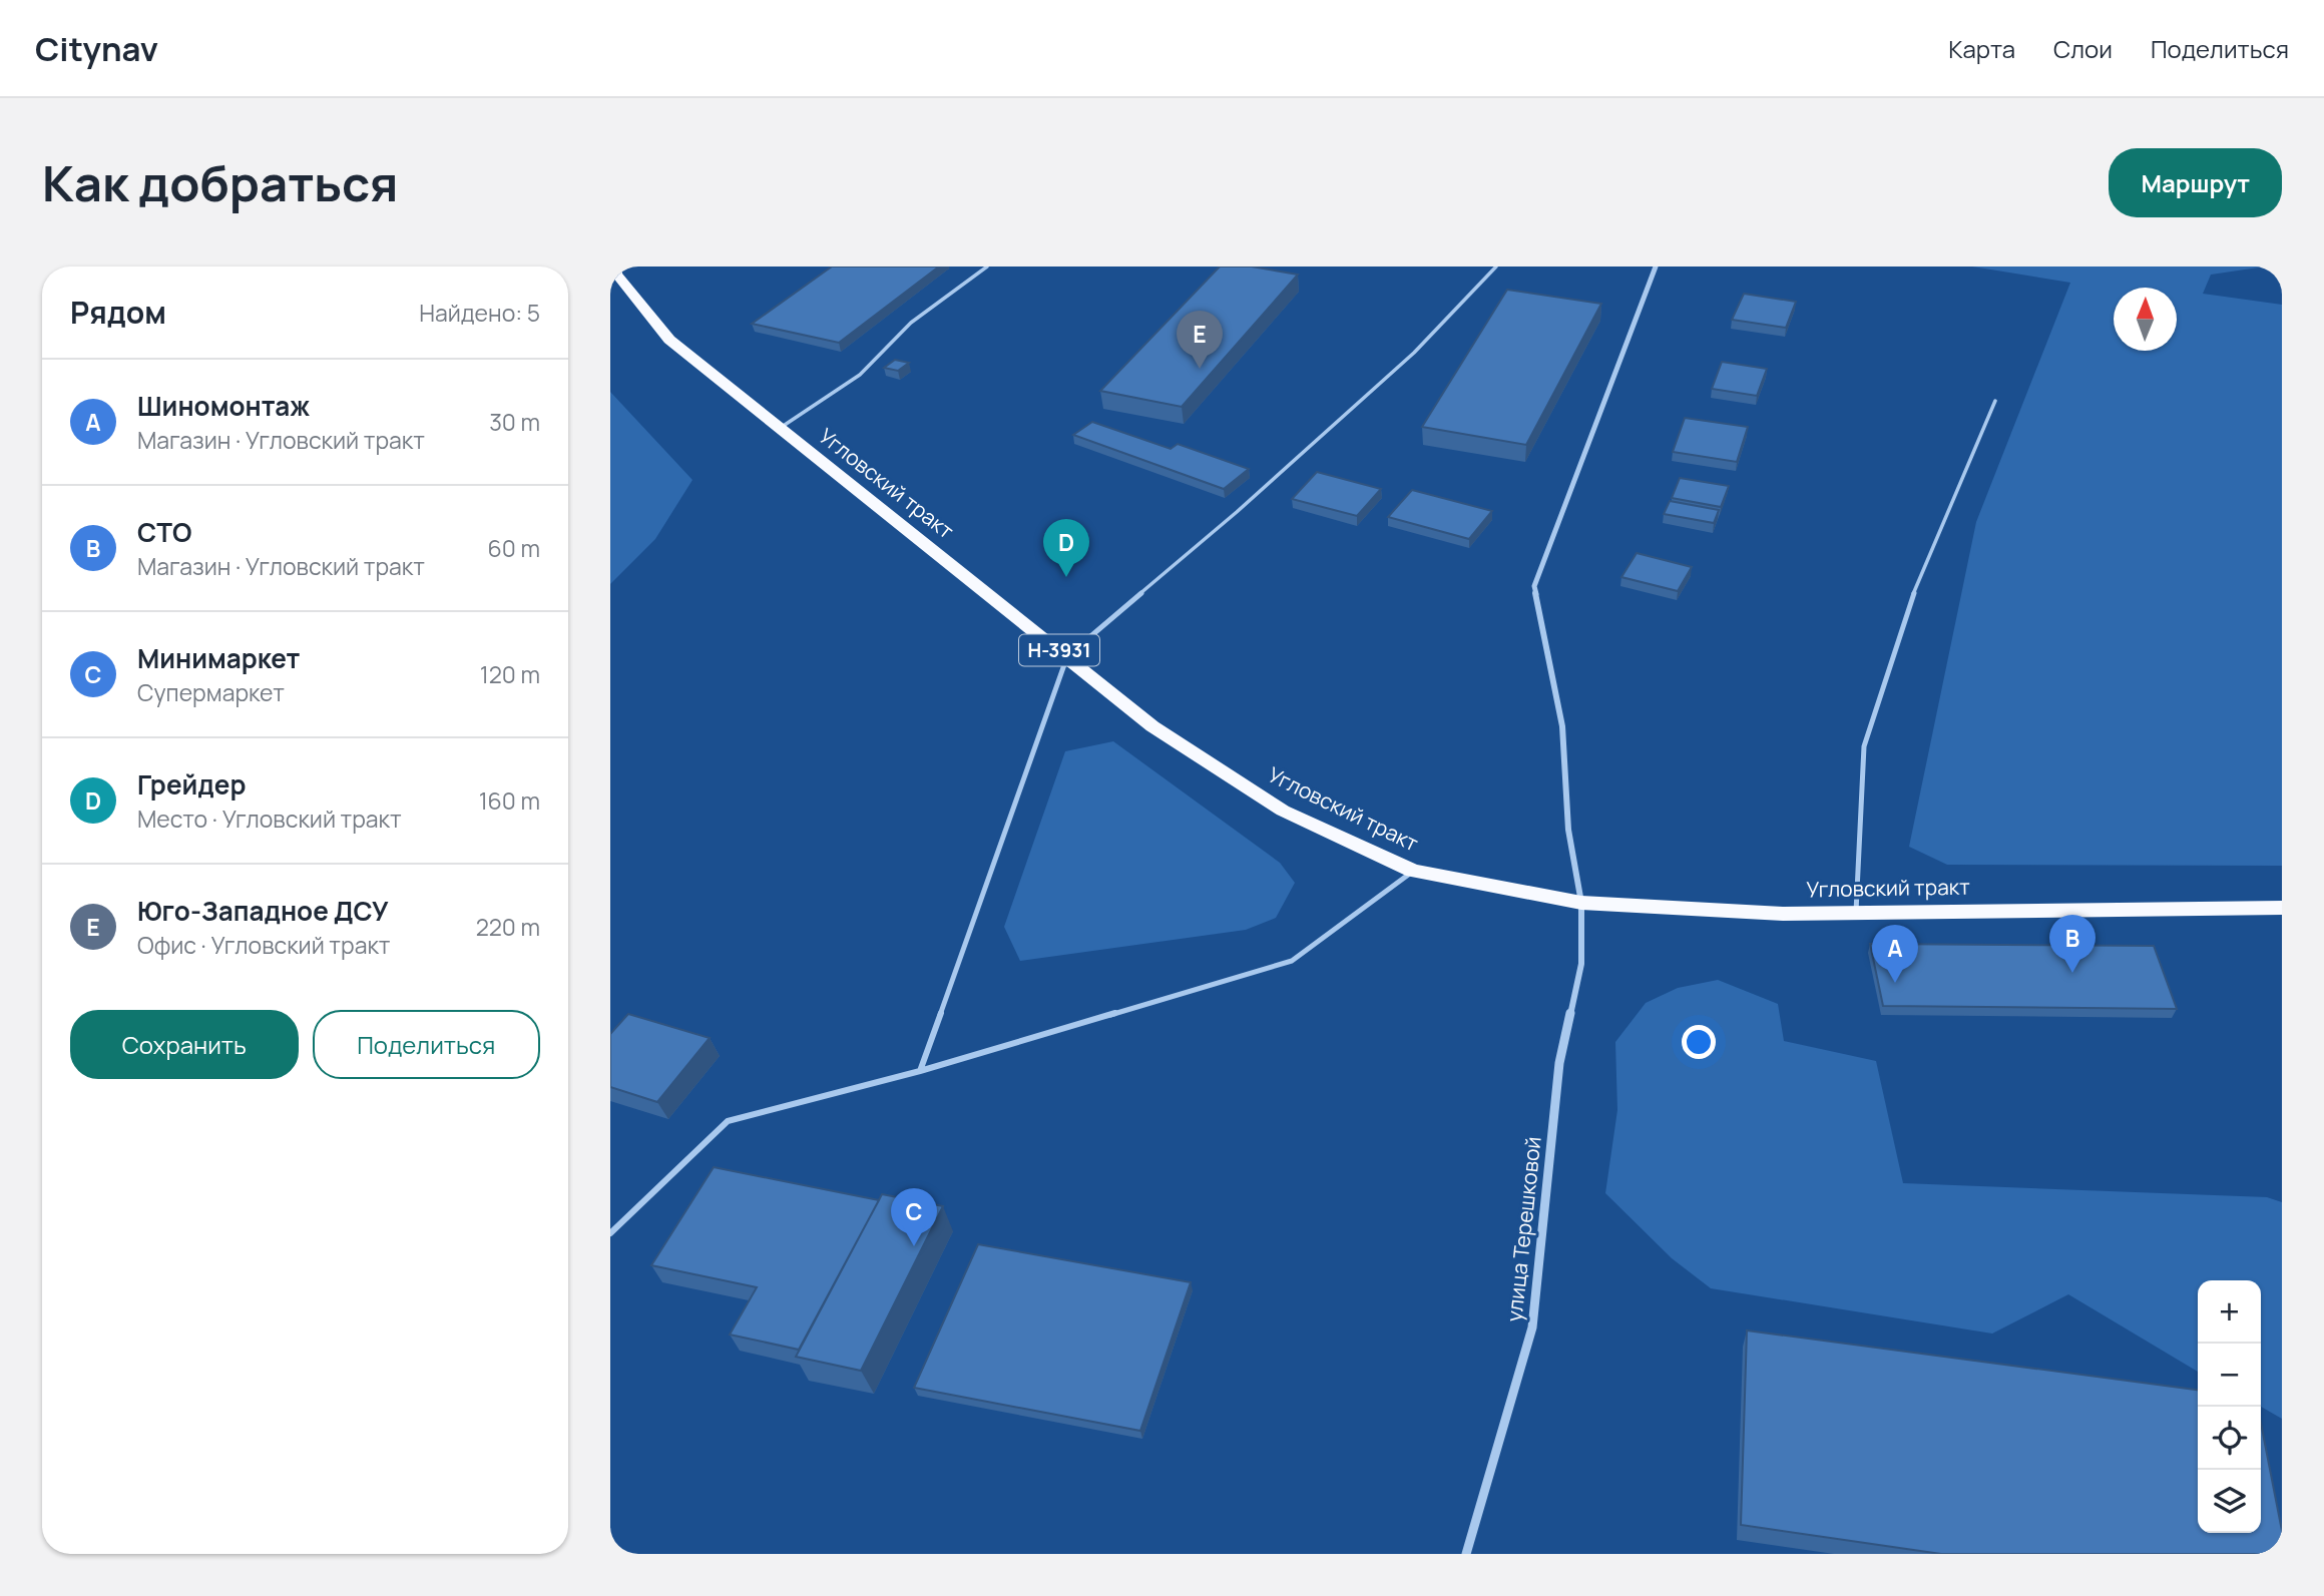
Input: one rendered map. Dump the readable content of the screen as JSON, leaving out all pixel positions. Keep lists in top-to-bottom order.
{
  "streets": {
    "highway": ["Угловский тракт", "Н-3931"],
    "street": ["улица Терешковой"]
  },
  "crossings": [
    ["Угловский тракт", "улица Терешковой"]
  ],
  "north": "top",
  "page": {
    "header": "Citynav",
    "nav": ["Карта", "Слои", "Поделиться"],
    "buttons": [
      "Маршрут",
      ["Сохранить", "Поделиться"]
    ],
    "title": "Как добраться",
    "heading": ["Рядом", "Найдено: 5"],
    "pins": [
      "E",
      "D",
      "B",
      "A",
      "C"
    ],
    "list": [
      {
        "mark": "A",
        "name": "Шиномонтаж",
        "note": "Магазин · Угловский тракт",
        "value": "30 m"
      },
      {
        "mark": "B",
        "name": "СТО",
        "note": "Магазин · Угловский тракт",
        "value": "60 m"
      },
      {
        "mark": "C",
        "name": "Минимаркет",
        "note": "Супермаркет",
        "value": "120 m"
      },
      {
        "mark": "D",
        "name": "Грейдер",
        "note": "Место · Угловский тракт",
        "value": "160 m"
      },
      {
        "mark": "E",
        "name": "Юго-Западное ДСУ",
        "note": "Офис · Угловский тракт",
        "value": "220 m"
      }
    ],
    "map_buttons": ["+", "−"]
  }
}
